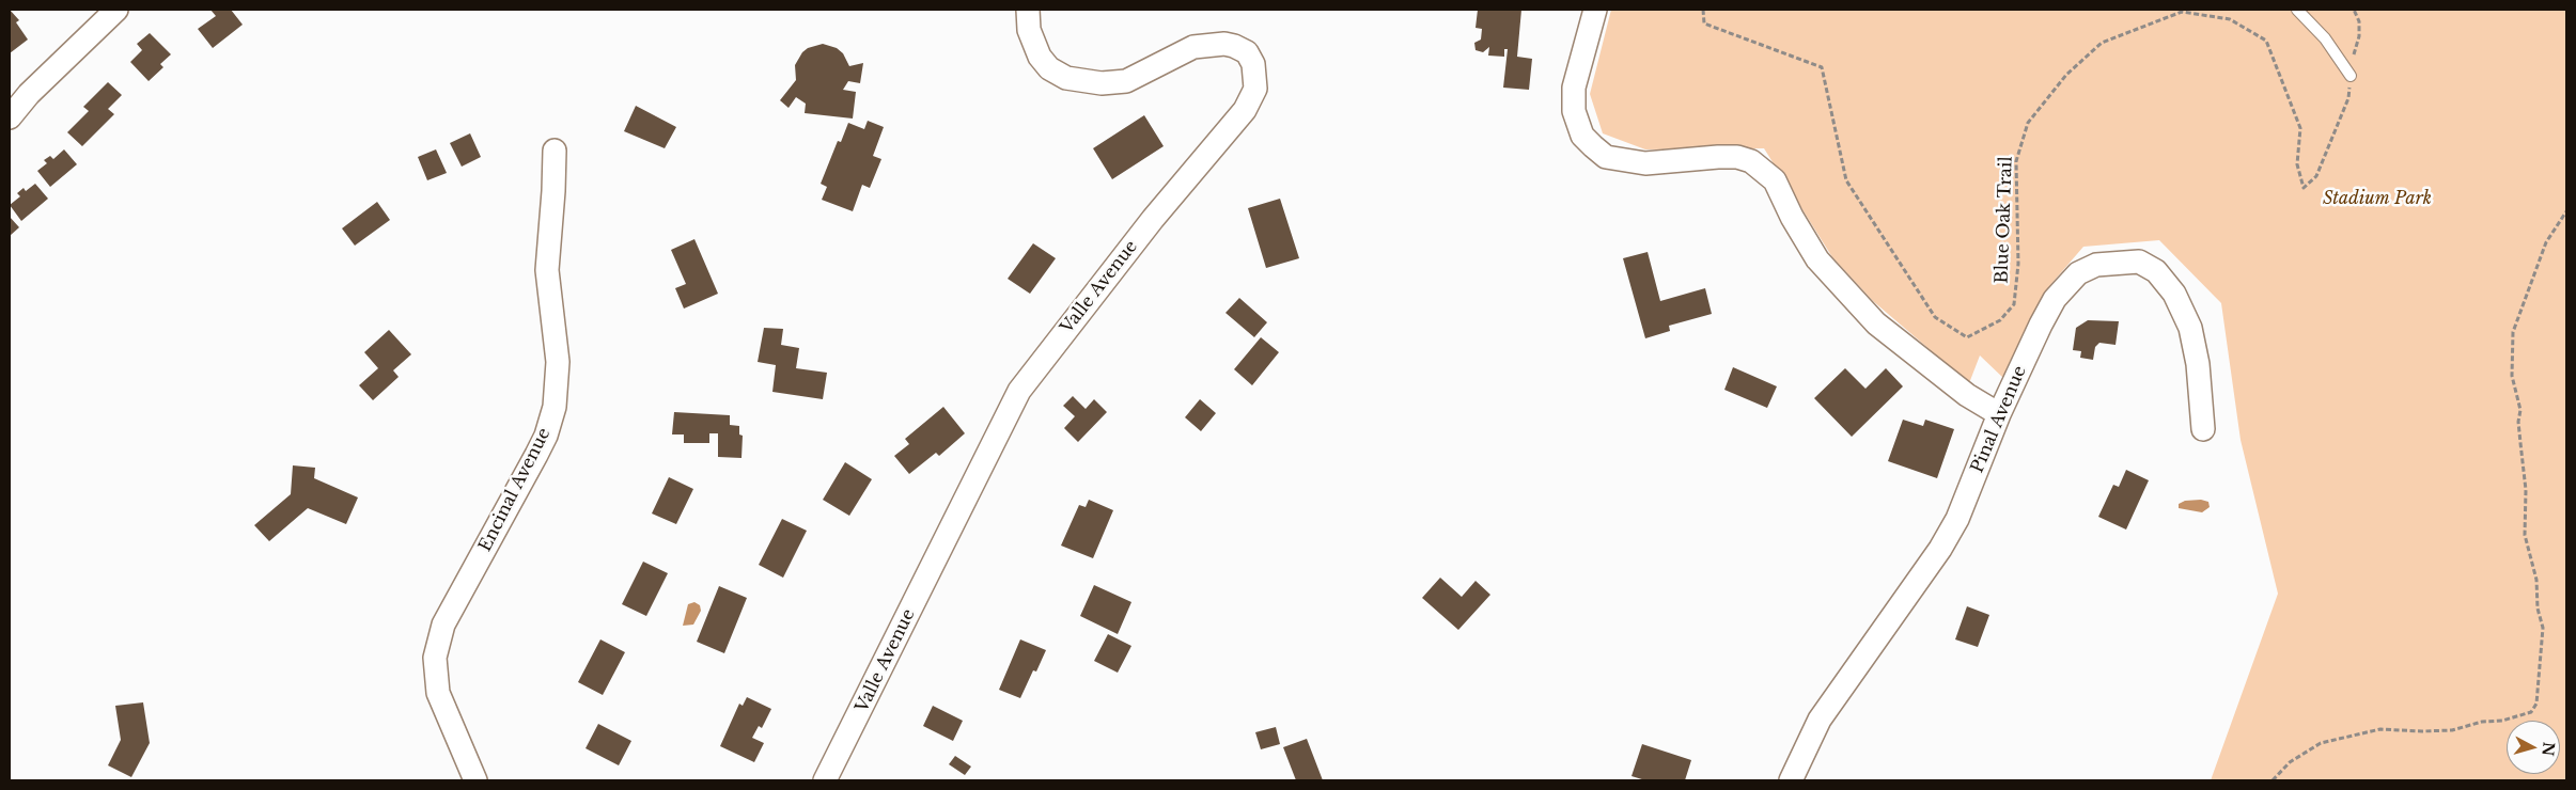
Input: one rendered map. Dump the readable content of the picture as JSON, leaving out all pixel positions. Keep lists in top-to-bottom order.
{
  "streets": {
    "street": ["Valle Avenue", "Pinal Avenue", "Encinal Avenue"],
    "path": ["Blue Oak Trail"]
  },
  "parks": ["Stadium Park"],
  "north": "right"
}
